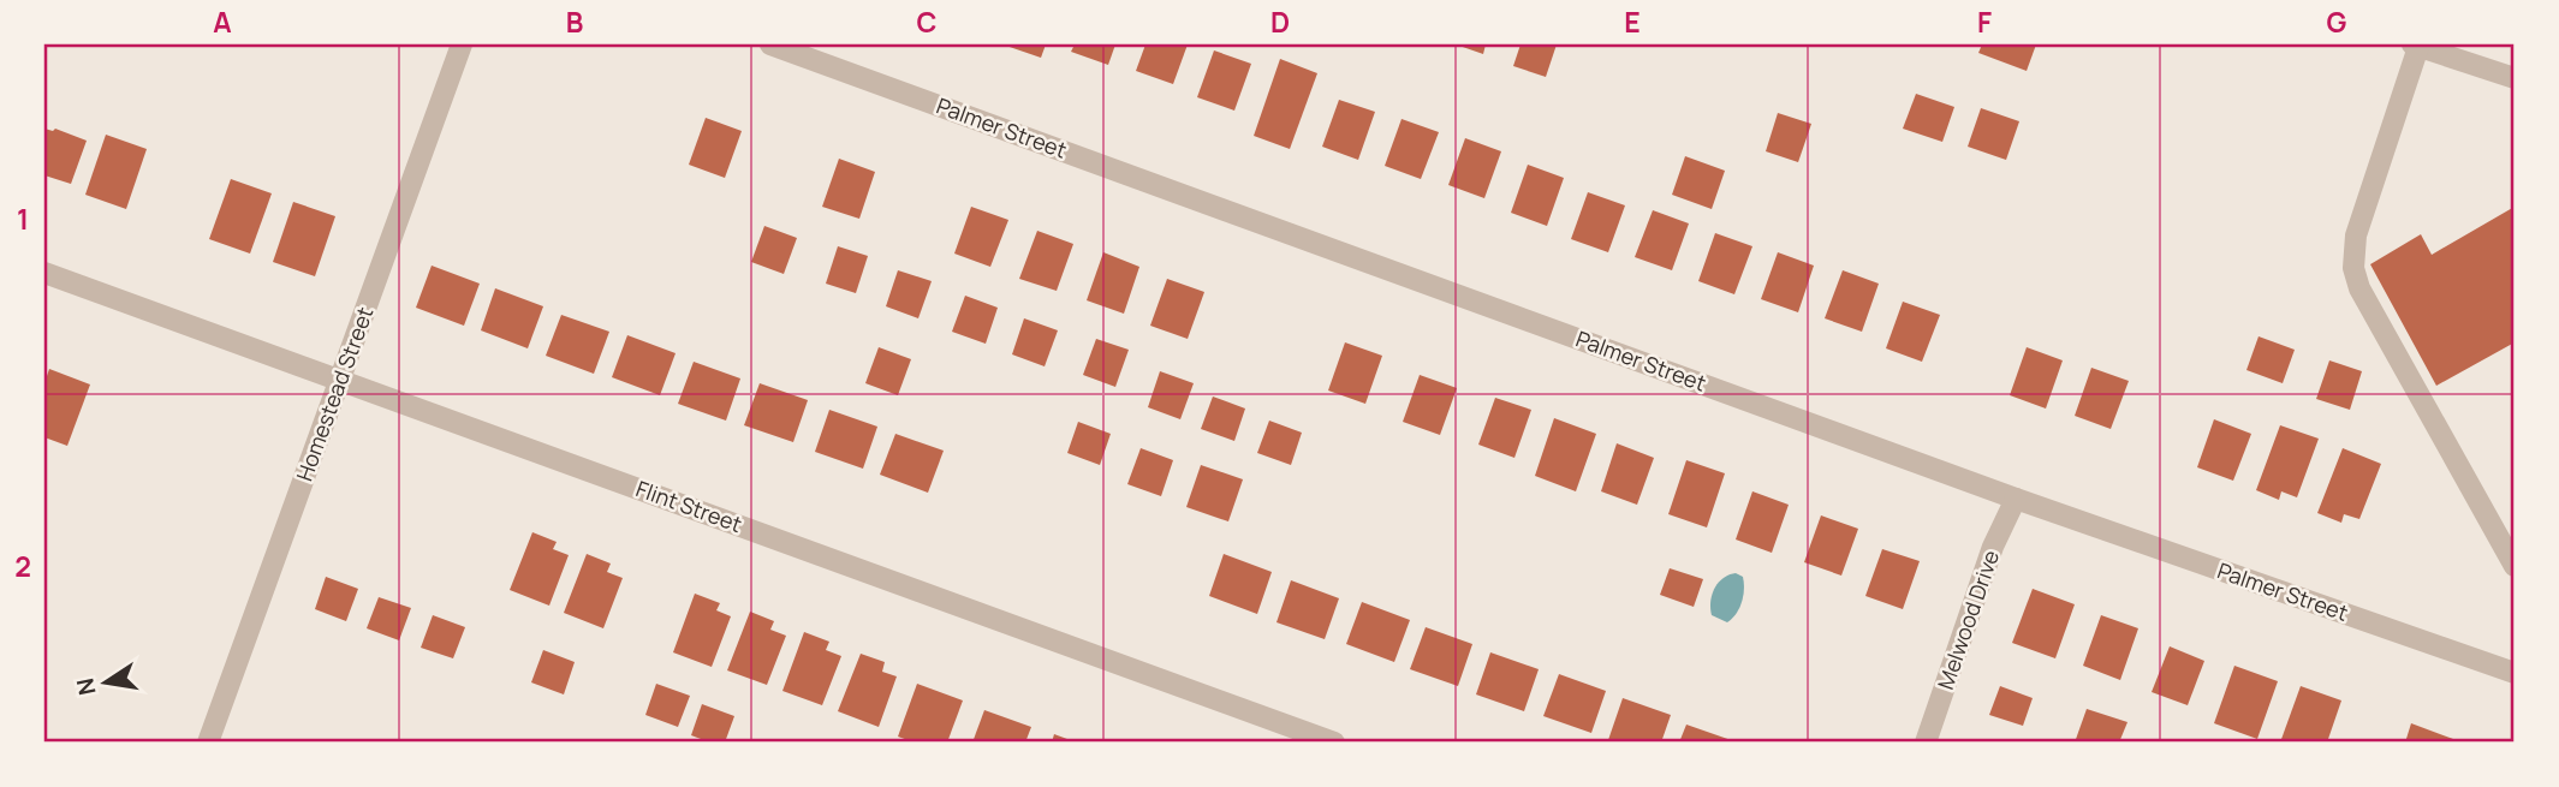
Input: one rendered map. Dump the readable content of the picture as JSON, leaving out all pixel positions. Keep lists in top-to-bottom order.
{
  "streets": {
    "street": [
      "Palmer Street",
      "Homestead Street",
      "Flint Street",
      "Melwood Drive"
    ]
  },
  "crossings": [
    ["Palmer Street", "Melwood Drive"],
    ["Homestead Street", "Flint Street"]
  ],
  "north": "left",
  "grid": {
    "columns": [
      "A",
      "B",
      "C",
      "D",
      "E",
      "F",
      "G"
    ],
    "rows": ["1", "2"]
  }
}
